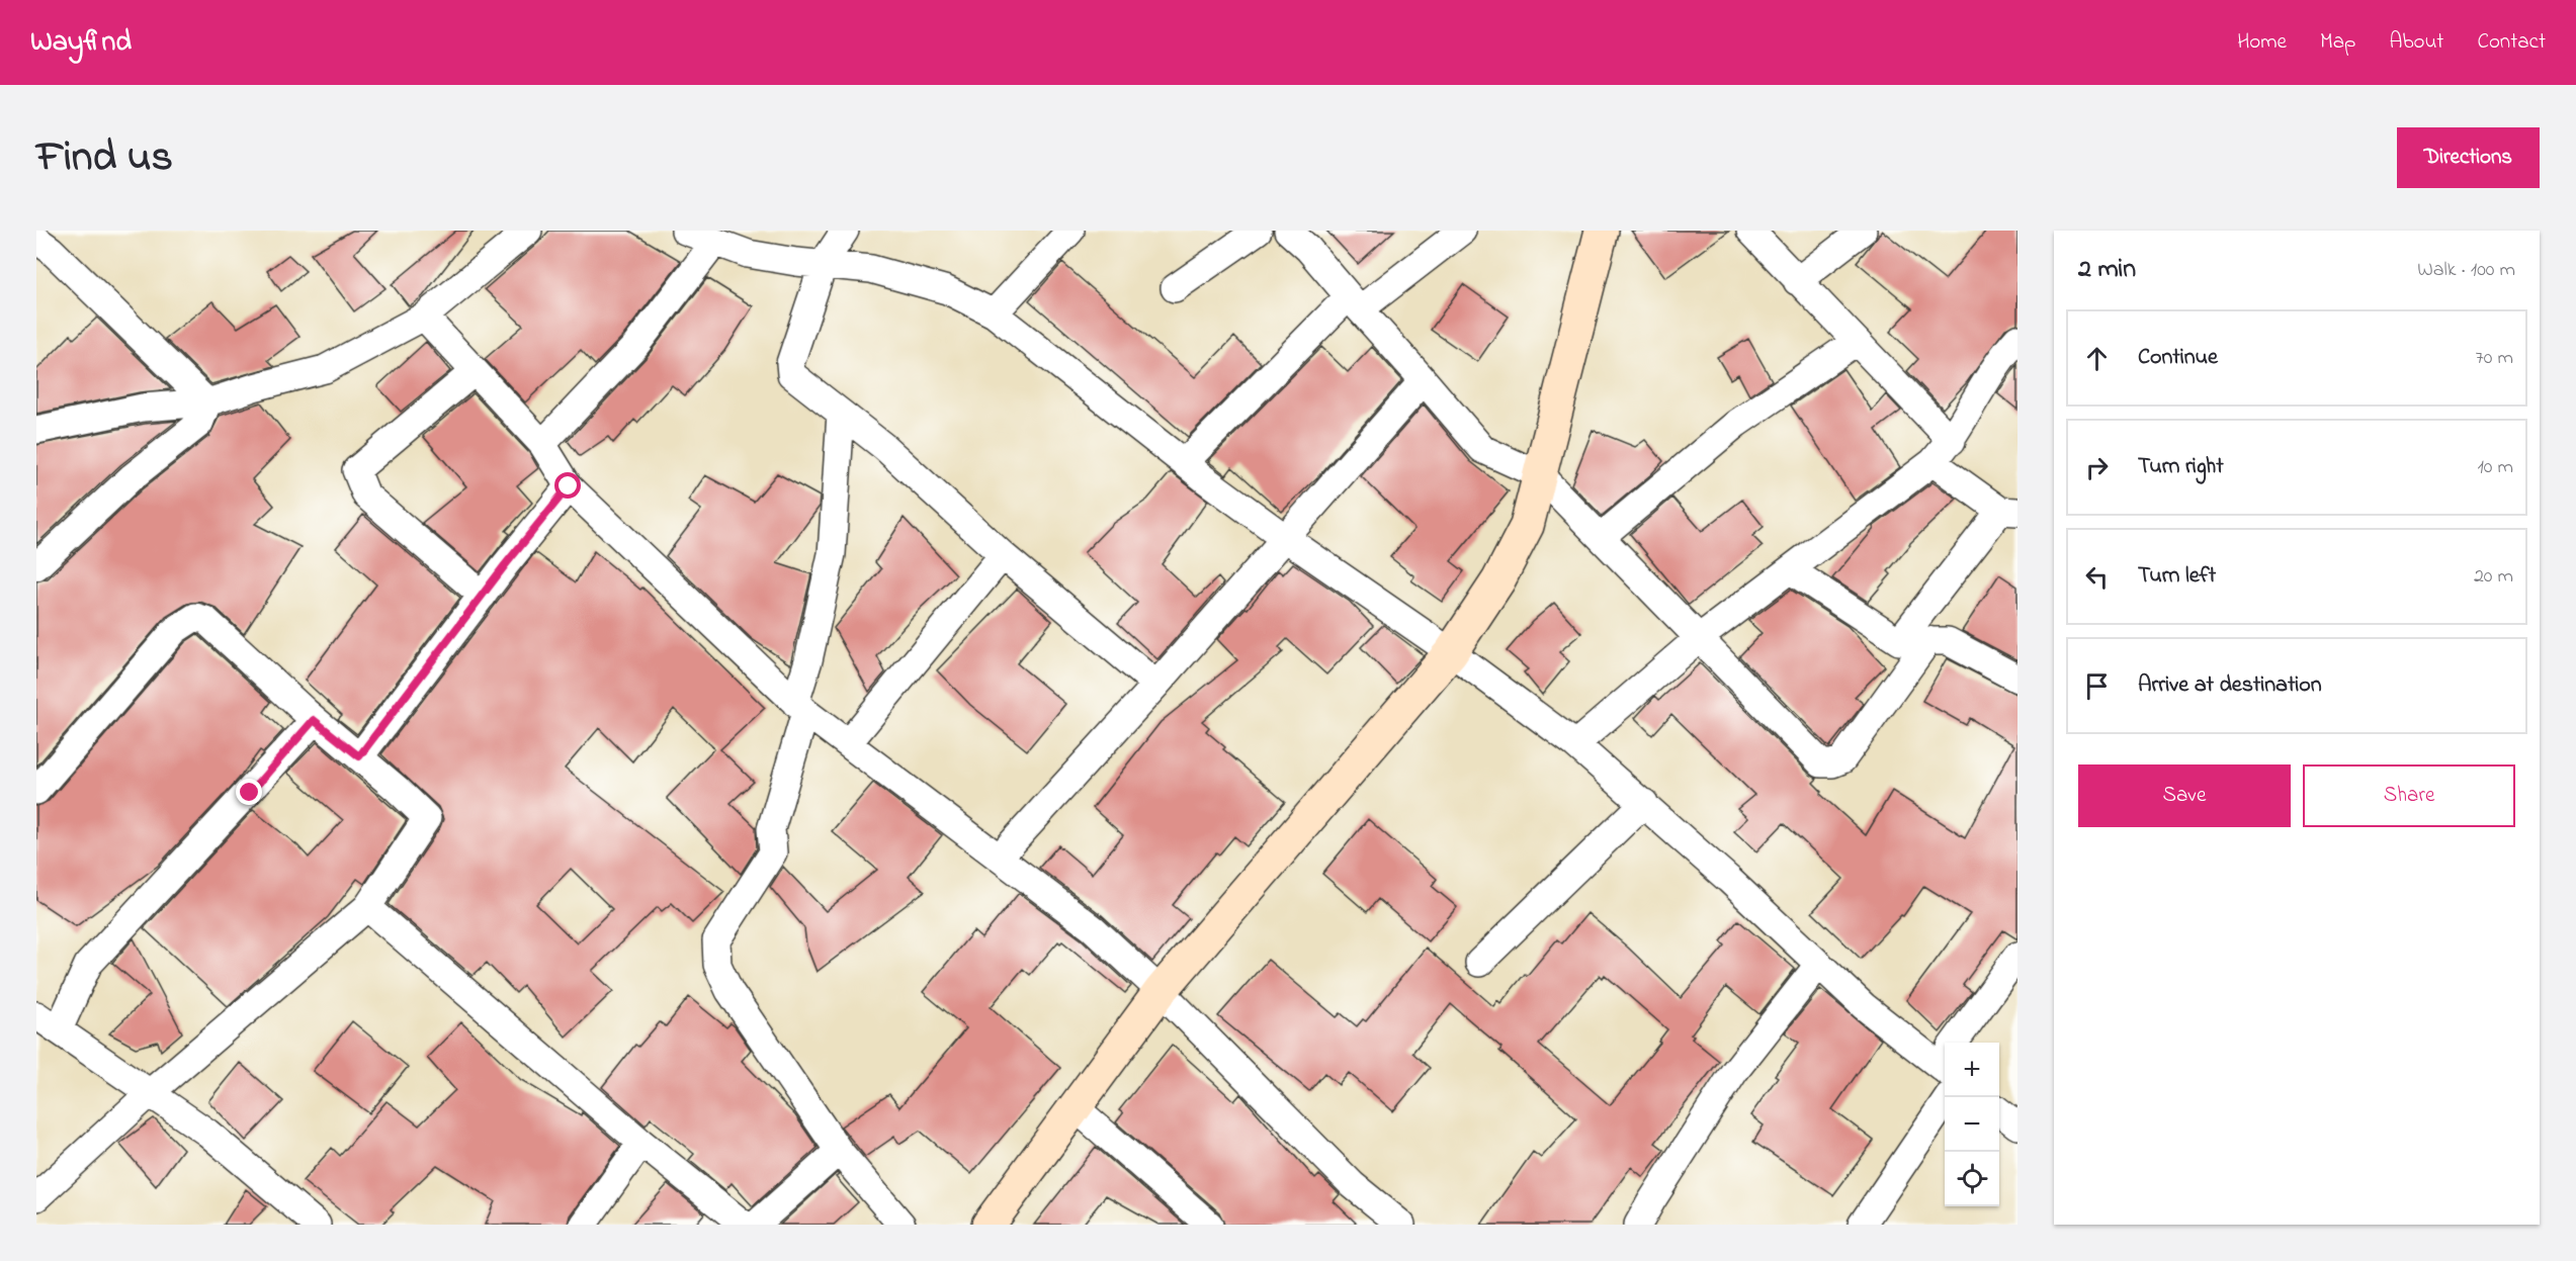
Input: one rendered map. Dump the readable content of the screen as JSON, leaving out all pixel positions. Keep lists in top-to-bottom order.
{
  "page": {
    "header": "Wayfind",
    "nav": [
      "Home",
      "Map",
      "About",
      "Contact"
    ],
    "title": "Find us",
    "buttons": [
      "Directions",
      ["Save", "Share"]
    ],
    "heading": ["2 min", "Walk · 100 m"],
    "list": [
      ["Continue", "70 m"],
      ["Turn right", "10 m"],
      ["Turn left", "20 m"],
      "Arrive at destination"
    ],
    "map_buttons": ["+", "−"]
  }
}
